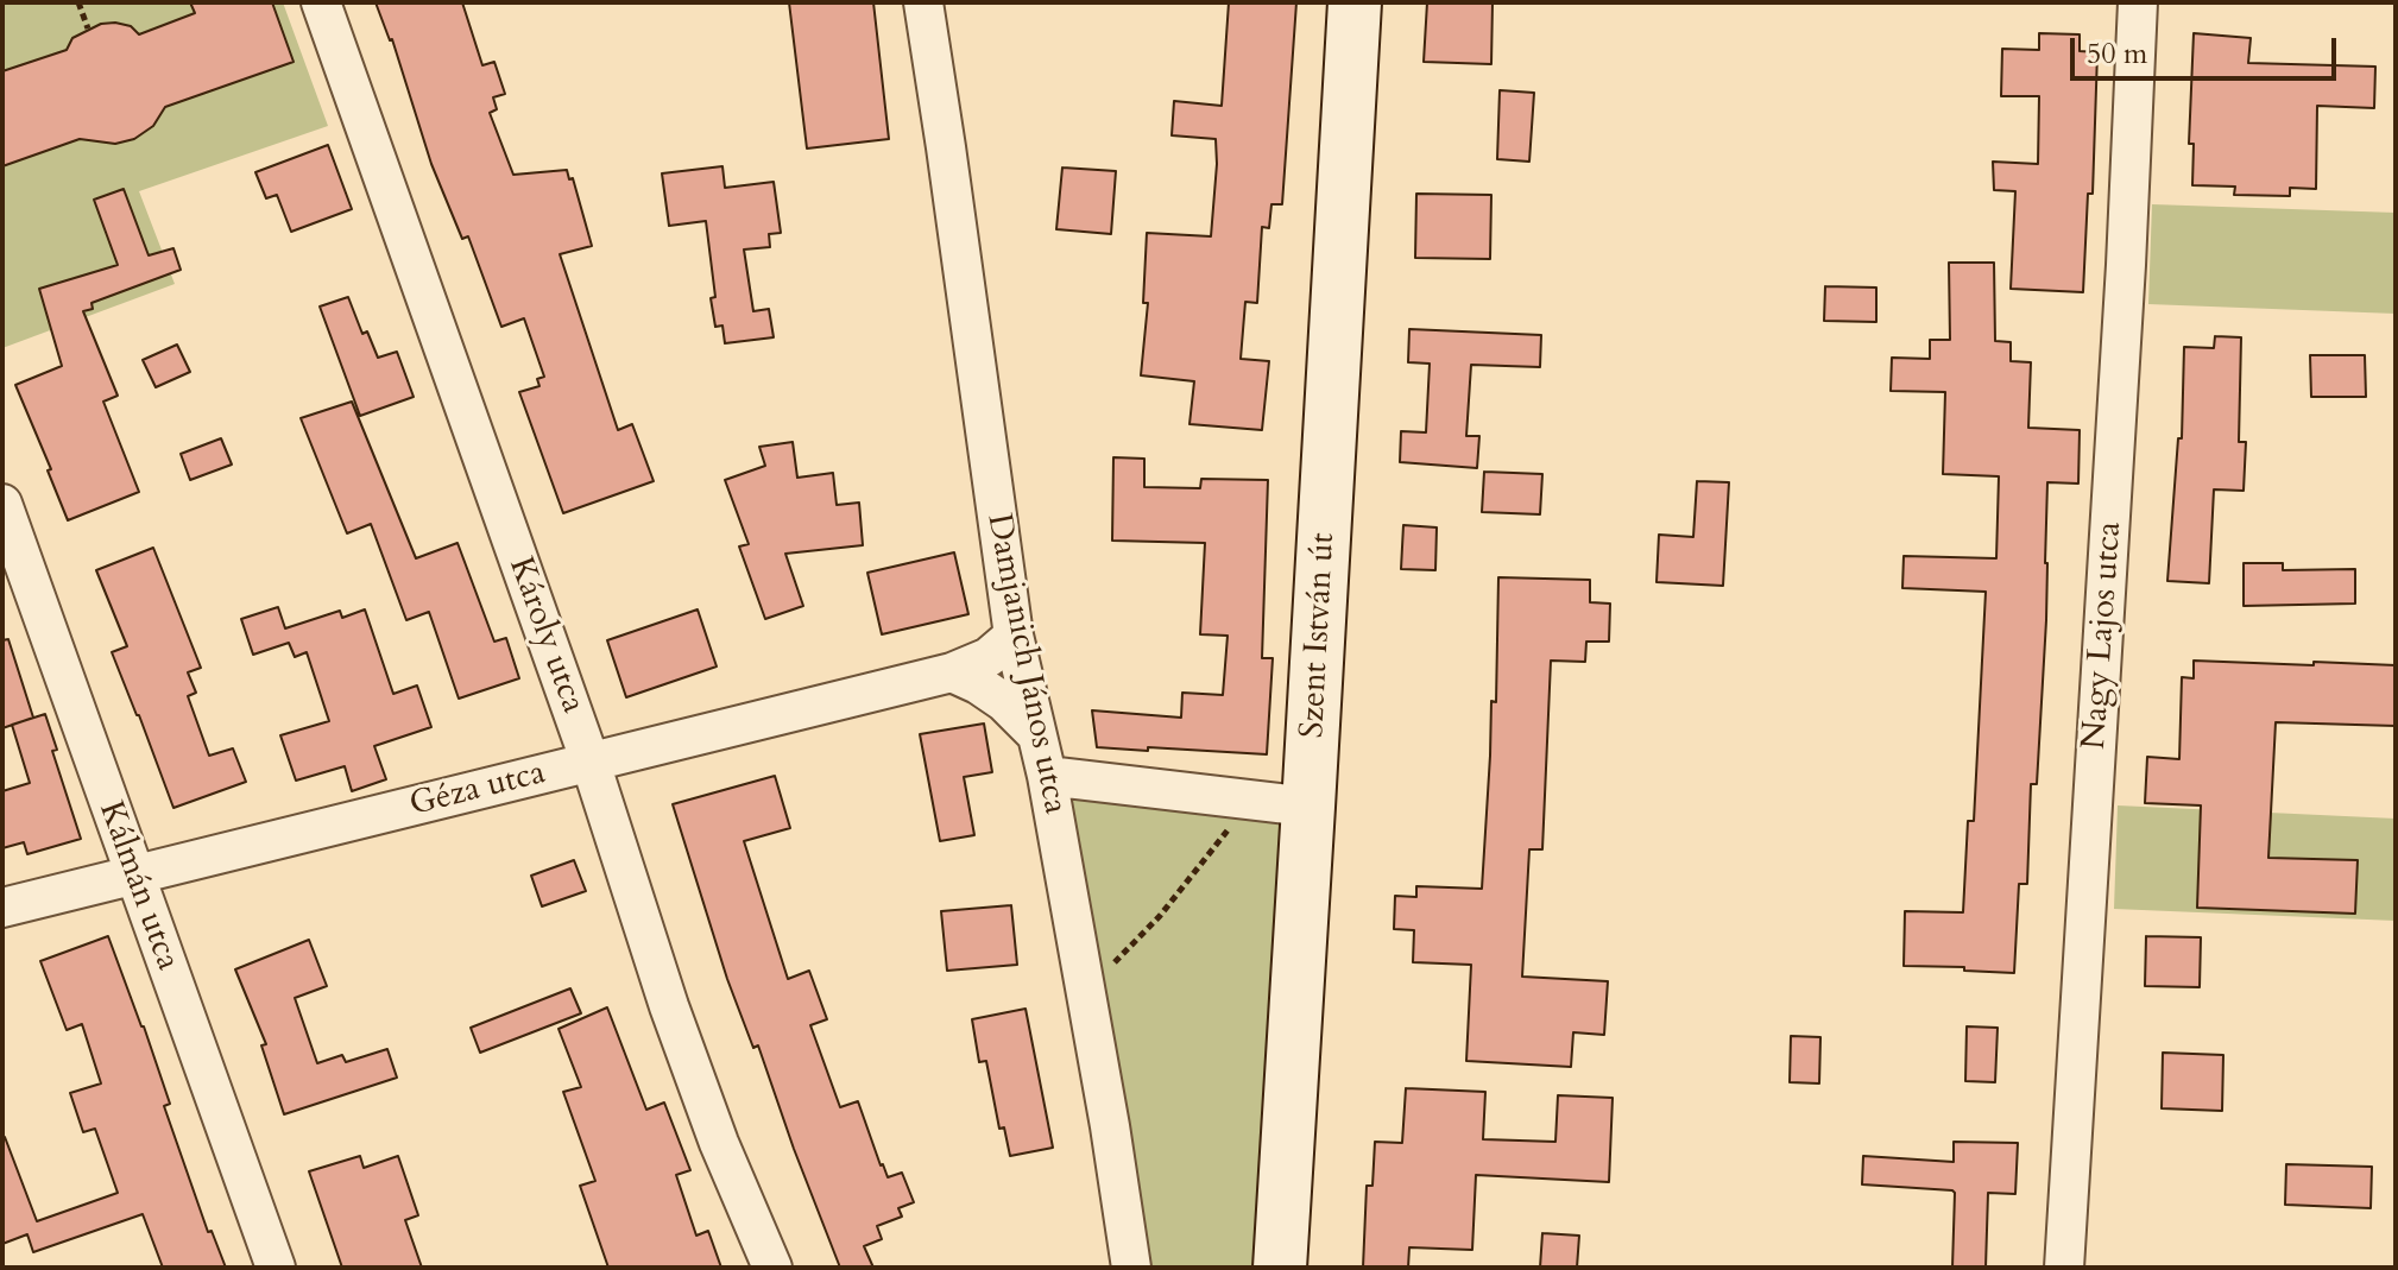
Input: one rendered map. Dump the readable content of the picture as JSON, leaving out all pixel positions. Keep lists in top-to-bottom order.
{
  "streets": {
    "street": [
      "Károly utca",
      "Szent István út",
      "Nagy Lajos utca",
      "Damjanich János utca",
      "Géza utca",
      "Kálmán utca"
    ]
  },
  "crossings": [
    ["Károly utca", "Géza utca"],
    ["Damjanich János utca", "Géza utca"],
    ["Géza utca", "Kálmán utca"]
  ],
  "scale_bar": "50 m"
}
